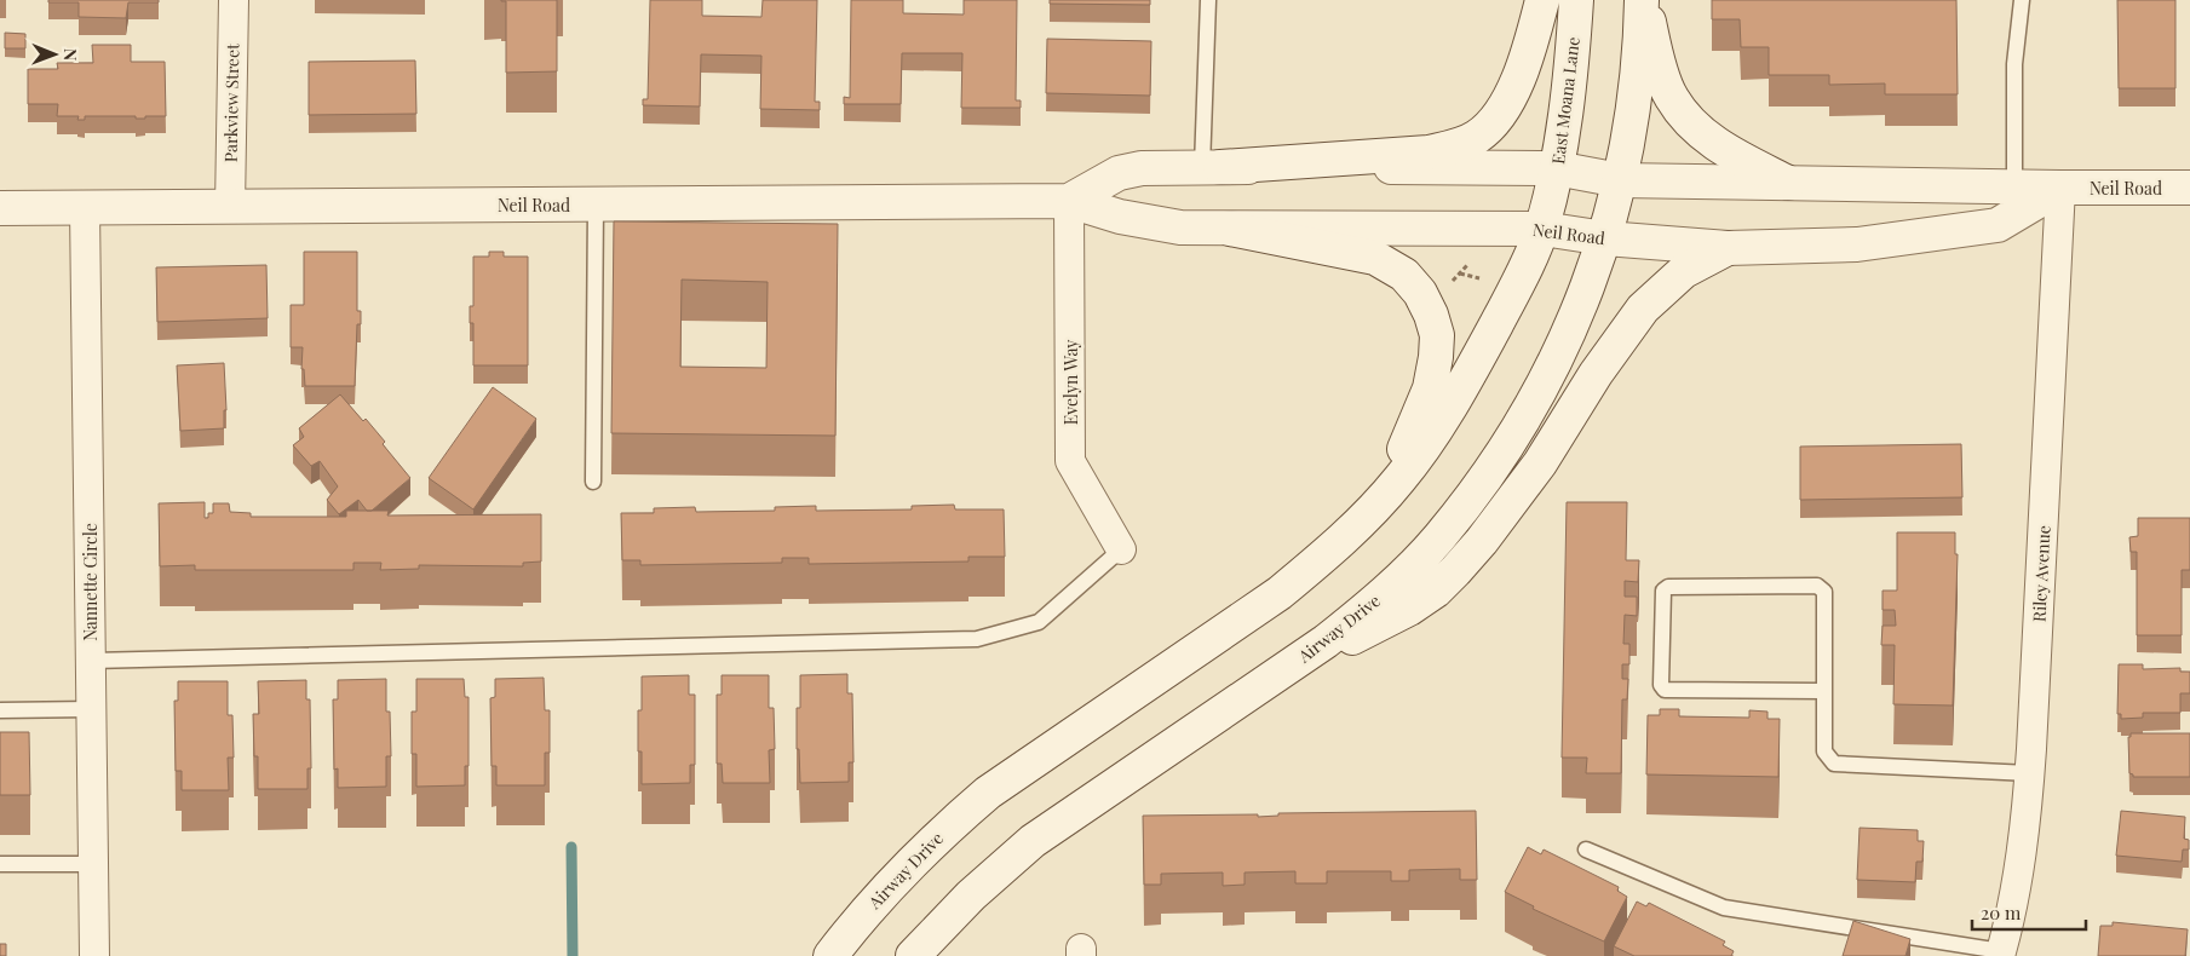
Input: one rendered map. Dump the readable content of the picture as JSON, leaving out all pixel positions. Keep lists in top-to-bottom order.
{
  "streets": {
    "main road": ["East Moana Lane", "Neil Road", "Airway Drive"],
    "street": [
      "Parkview Street",
      "Evelyn Way",
      "Riley Avenue",
      "Nannette Circle"
    ]
  },
  "crossings": [
    ["East Moana Lane", "Neil Road"],
    ["East Moana Lane", "Airway Drive"],
    ["Parkview Street", "Neil Road"],
    ["Neil Road", "Evelyn Way"],
    ["Neil Road", "Riley Avenue"],
    ["Neil Road", "Nannette Circle"],
    ["Neil Road", "Airway Drive"]
  ],
  "scale_bar": "20 m",
  "north": "right"
}
